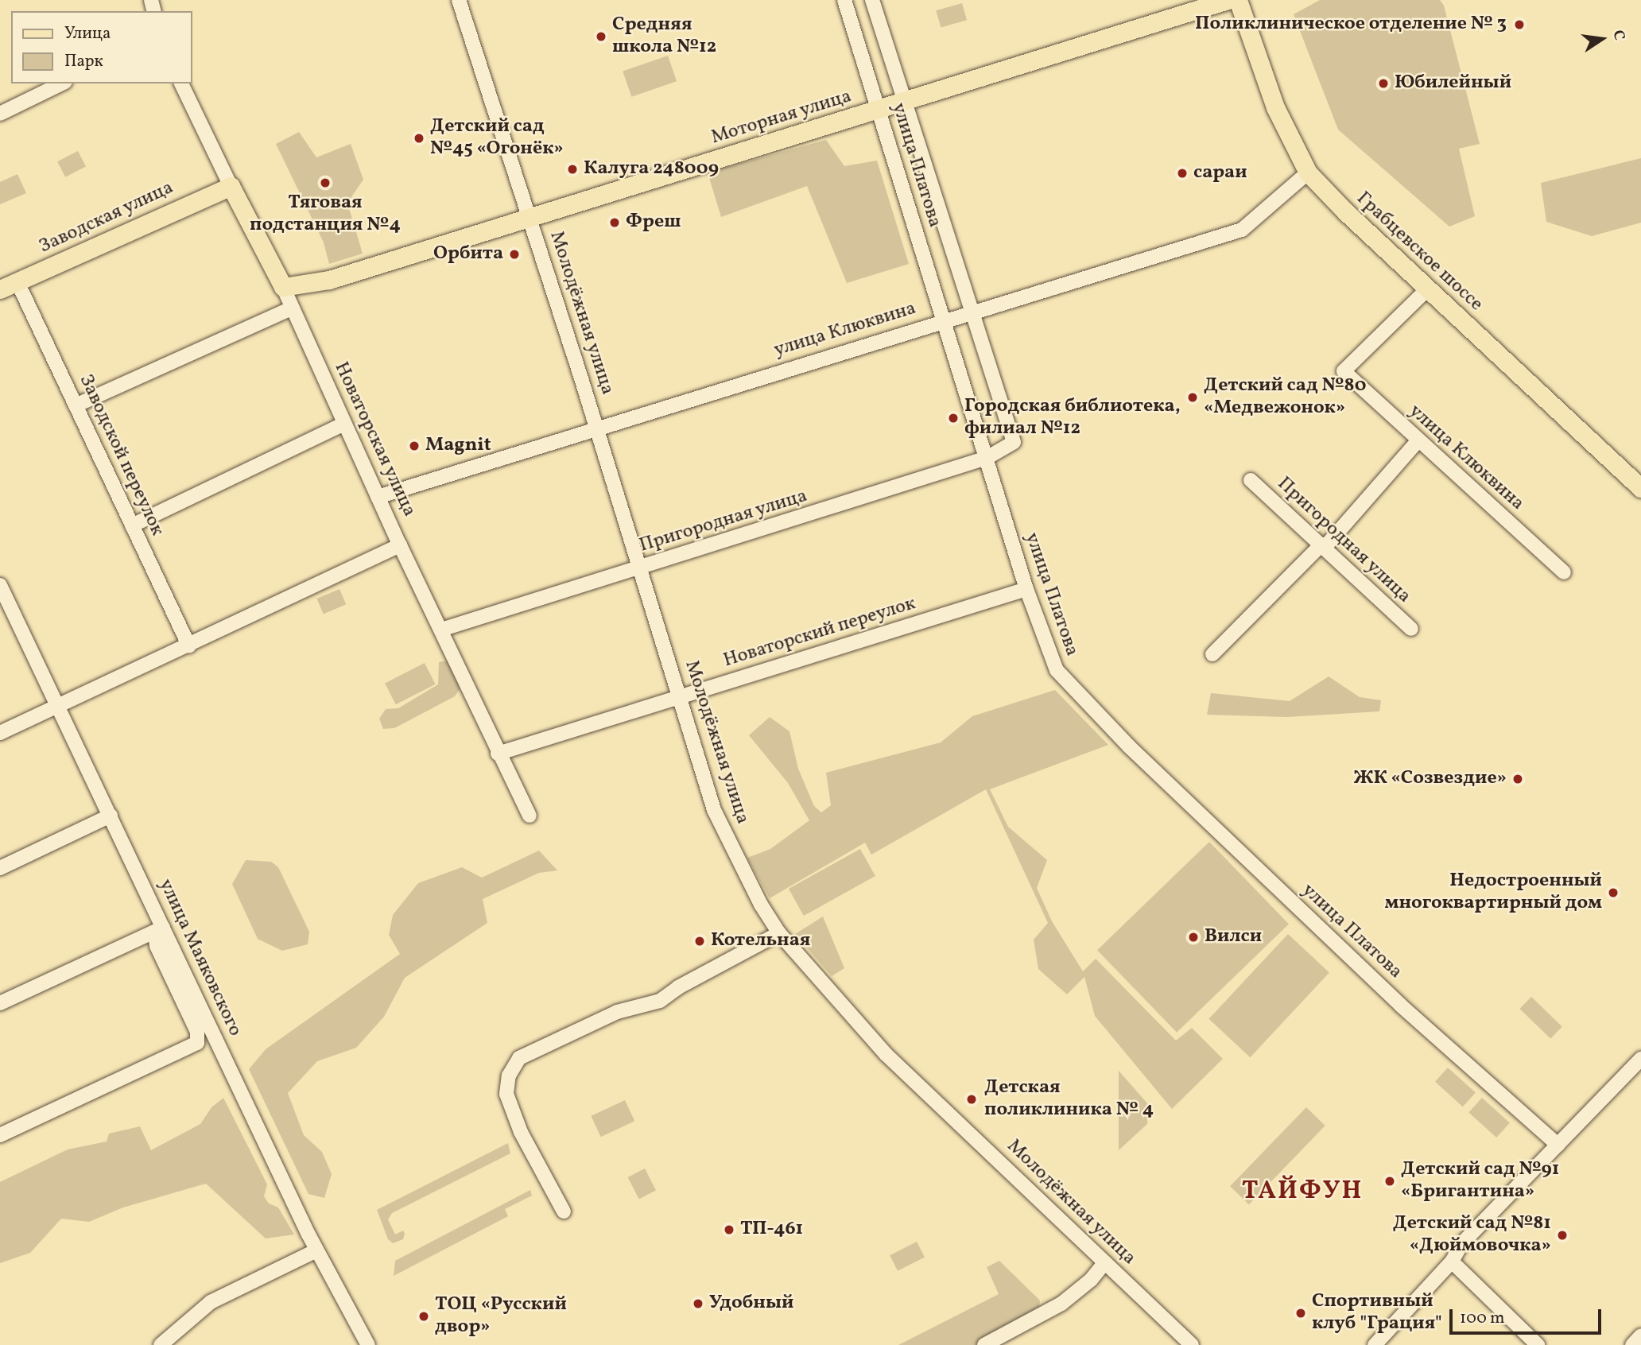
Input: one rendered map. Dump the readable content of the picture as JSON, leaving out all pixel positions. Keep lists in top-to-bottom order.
{
  "streets": {
    "main road": [
      "Моторная улица",
      "Заводская улица",
      "Грабцевское шоссе",
      "Новаторская улица"
    ],
    "street": [
      "улица Платова",
      "Молодёжная улица",
      "улица Клюквина",
      "Заводской переулок",
      "Пригородная улица",
      "Новаторский переулок",
      "улица Маяковского"
    ]
  },
  "crossings": [
    ["Моторная улица", "улица Платова"],
    ["Моторная улица", "Молодёжная улица"],
    ["Моторная улица", "Новаторская улица"],
    ["улица Платова", "улица Клюквина"],
    ["улица Платова", "Пригородная улица"],
    ["улица Платова", "Новаторский переулок"],
    ["Заводская улица", "Новаторская улица"],
    ["Заводская улица", "Заводской переулок"],
    ["Грабцевское шоссе", "улица Клюквина"],
    ["Молодёжная улица", "улица Клюквина"],
    ["Молодёжная улица", "Пригородная улица"],
    ["Молодёжная улица", "Новаторский переулок"],
    ["улица Клюквина", "Новаторская улица"],
    ["Новаторская улица", "Пригородная улица"],
    ["Новаторская улица", "Новаторский переулок"]
  ],
  "districts": ["ТАЙФУН"],
  "places": [
    "Поликлиническое отделение № 3",
    "Средняя школа №12",
    "Юбилейный",
    "Детский сад №45 «Огонёк»",
    "Калуга 248009",
    "сараи",
    "Тяговая подстанция №4",
    "Фреш",
    "Орбита",
    "Детский сад №80 «Медвежонок»",
    "Городская библиотека, филиал №12",
    "Magnit",
    "ЖК «Созвездие»",
    "Недостроенный многоквартирный дом",
    "Вилси",
    "Котельная",
    "Детская поликлиника № 4",
    "Детский сад №91 «Бригантина»",
    "ТП-461",
    "Детский сад №81 «Дюймовочка»",
    "Удобный",
    "Спортивный клуб \"Грация\"",
    "ТОЦ «Русский двор»"
  ],
  "legend": ["Улица", "Парк"],
  "scale_bar": "100 m",
  "north": "right"
}
